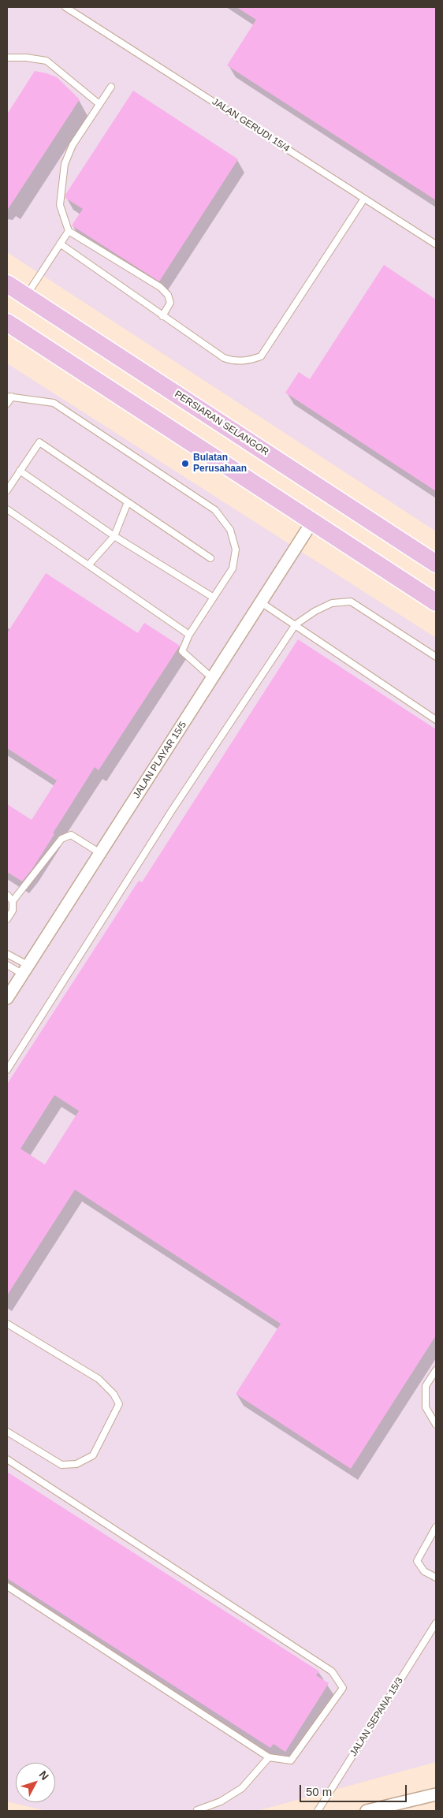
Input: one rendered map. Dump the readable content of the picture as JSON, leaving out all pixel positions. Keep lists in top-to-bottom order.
{
  "streets": {
    "main road": ["PERSIARAN SELANGOR"],
    "street": ["JALAN PLAYAR 15/5"],
    "lane": ["JALAN GERUDI 15/4", "JALAN SEPANA 15/3"]
  },
  "places": ["Bulatan Perusahaan"],
  "scale_bar": "50 m",
  "north": "top right"
}
